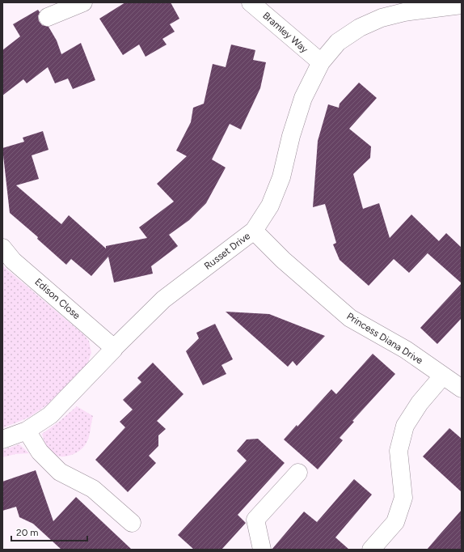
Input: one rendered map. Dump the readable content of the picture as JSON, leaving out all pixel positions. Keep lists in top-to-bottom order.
{
  "streets": {
    "street": [
      "Bramley Way",
      "Russet Drive",
      "Edison Close",
      "Princess Diana Drive"
    ]
  },
  "crossings": [
    ["Bramley Way", "Russet Drive"],
    ["Russet Drive", "Edison Close"],
    ["Russet Drive", "Princess Diana Drive"]
  ],
  "scale_bar": "20 m"
}
